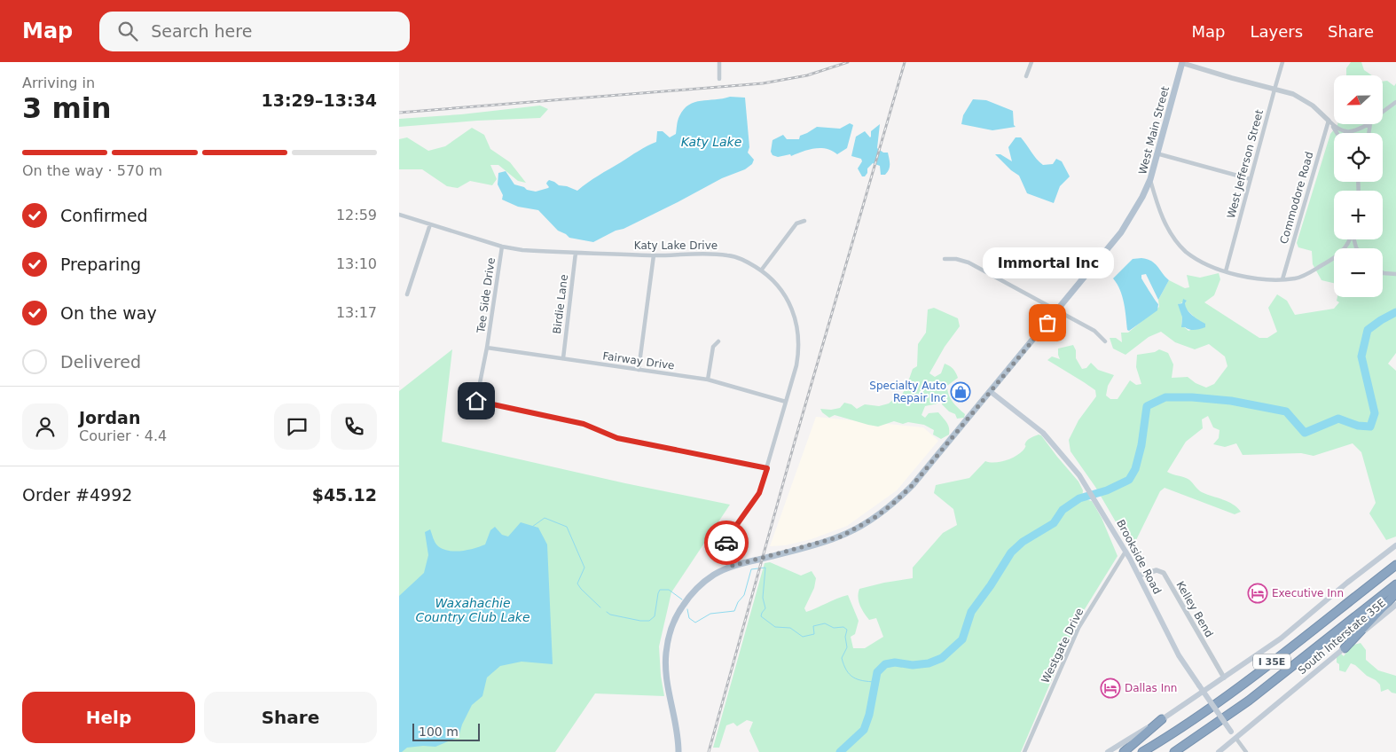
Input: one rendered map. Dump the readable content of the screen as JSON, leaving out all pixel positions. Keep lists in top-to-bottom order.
{
  "streets": {
    "highway": ["I 35E"],
    "main road": ["West Main Street", "Brookside Road", "South Interstate 35E"],
    "street": [
      "West Jefferson Street",
      "Commodore Road",
      "Katy Lake Drive",
      "Tee Side Drive",
      "Birdie Lane",
      "Fairway Drive",
      "Kelley Bend",
      "Westgate Drive"
    ]
  },
  "crossings": [
    ["West Main Street", "West Jefferson Street"],
    ["West Main Street", "Commodore Road"],
    ["Katy Lake Drive", "Tee Side Drive"],
    ["Katy Lake Drive", "Birdie Lane"],
    ["Katy Lake Drive", "Fairway Drive"],
    ["Tee Side Drive", "Fairway Drive"],
    ["Birdie Lane", "Fairway Drive"],
    ["Brookside Road", "Kelley Bend"],
    ["Brookside Road", "South Interstate 35E"],
    ["Brookside Road", "Westgate Drive"]
  ],
  "water": ["Katy Lake", "Waxahachie Country Club Lake"],
  "places": {
    "other": ["Immortal Inc"],
    "shop": ["Specialty Auto Repair Inc"],
    "hotel": ["Executive Inn", "Dallas Inn"]
  },
  "scale_bar": "100 m",
  "north": "left",
  "page": {
    "header": "Map",
    "search": "Search here",
    "nav": ["Map", "Layers", "Share"],
    "heading": ["3 min", "Arriving in", "13:29–13:34"],
    "panel": [
      "Jordan",
      "Courier · 4.4",
      "Order #4992",
      "$45.12"
    ],
    "map_buttons": ["+", "−"],
    "bar": "On the way · 570 m",
    "list": [
      ["Confirmed", "12:59"],
      ["Preparing", "13:10"],
      ["On the way", "13:17"],
      "Delivered"
    ],
    "bubble": "Immortal Inc",
    "buttons": ["Help", "Share"],
    "scale": "100 m"
  }
}
